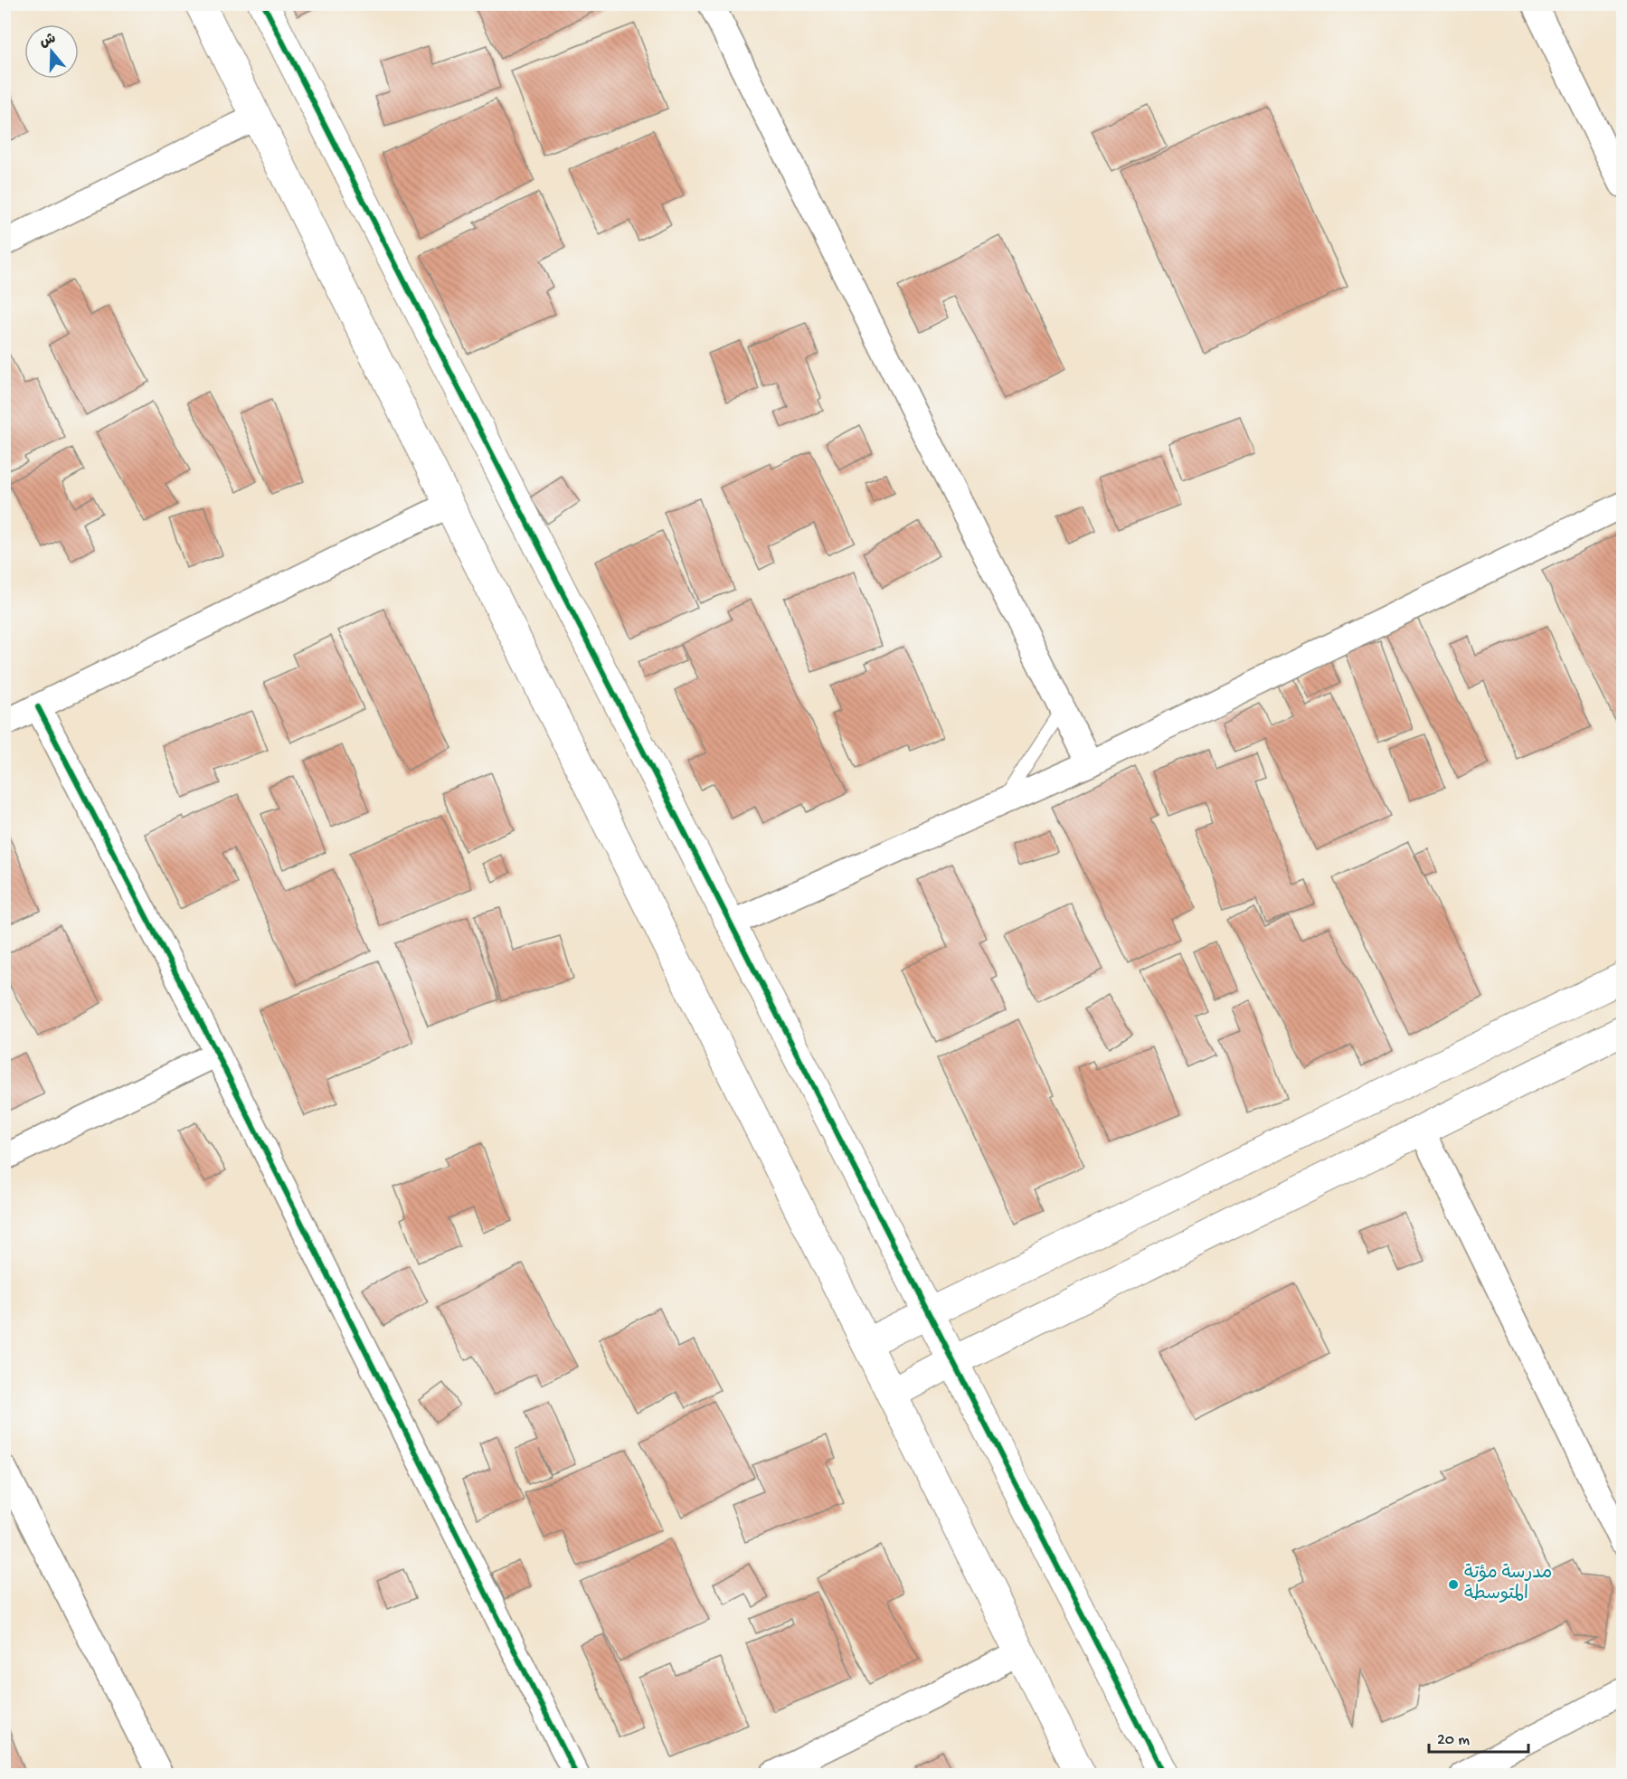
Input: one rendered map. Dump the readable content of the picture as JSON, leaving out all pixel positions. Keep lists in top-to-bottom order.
{
  "places": ["مدرسة مؤتة المتوسطة"],
  "scale_bar": "20 m",
  "north": "top"
}
